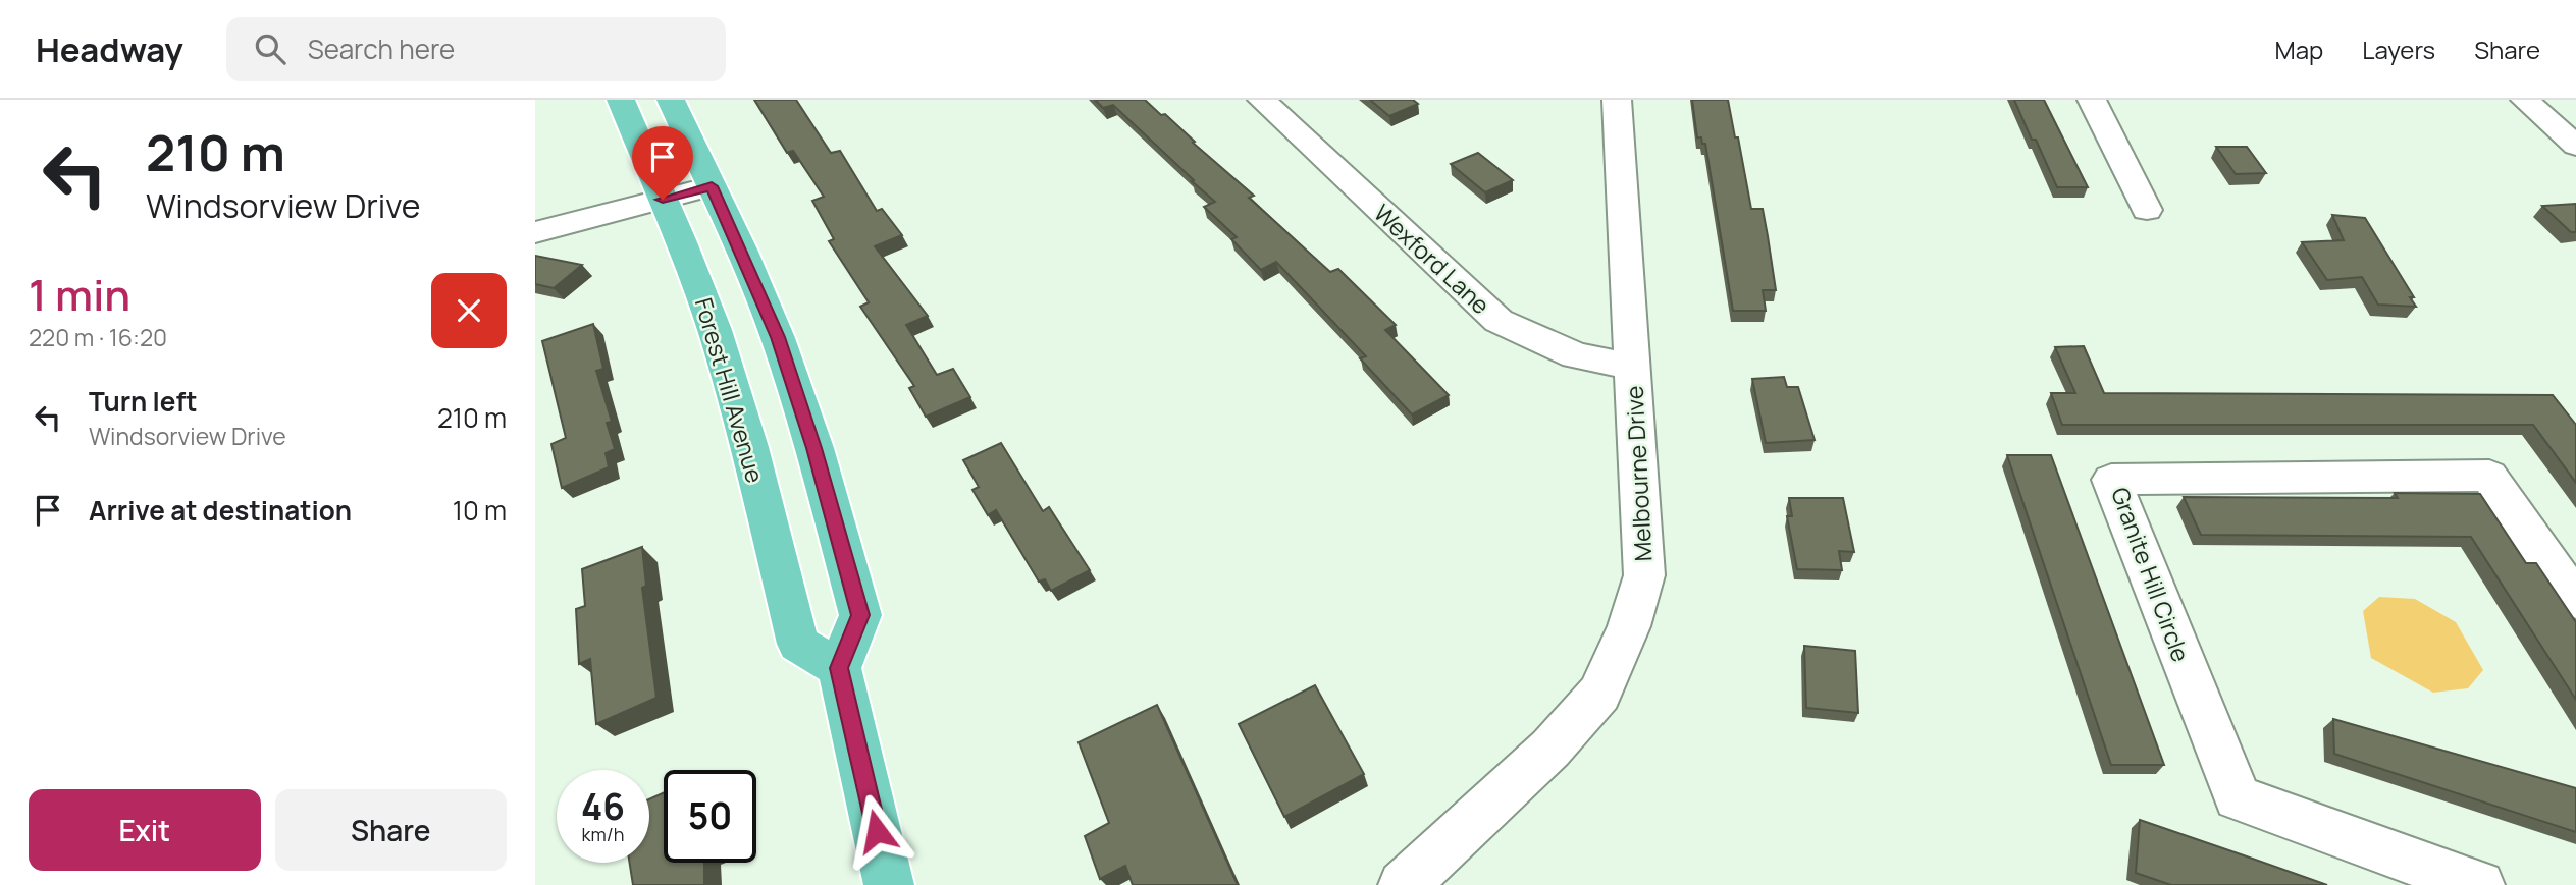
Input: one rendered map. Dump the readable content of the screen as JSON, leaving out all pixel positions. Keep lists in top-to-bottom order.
{
  "streets": {
    "main road": ["Forest Hill Avenue"],
    "street": ["Wexford Lane", "Melbourne Drive", "Granite Hill Circle"]
  },
  "crossings": [
    ["Wexford Lane", "Melbourne Drive"]
  ],
  "page": {
    "header": "Headway",
    "search": "Search here",
    "nav": ["Map", "Layers", "Share"],
    "turn": ["210 m", "Windsorview Drive"],
    "heading": ["1 min", "220 m · 16:20"],
    "list": [
      {
        "name": "Turn left",
        "note": "Windsorview Drive",
        "value": "210 m"
      },
      {
        "name": "Arrive at destination",
        "value": "10 m"
      }
    ],
    "speed": "46 km/h",
    "limit": "50",
    "buttons": ["Exit", "Share"]
  }
}
